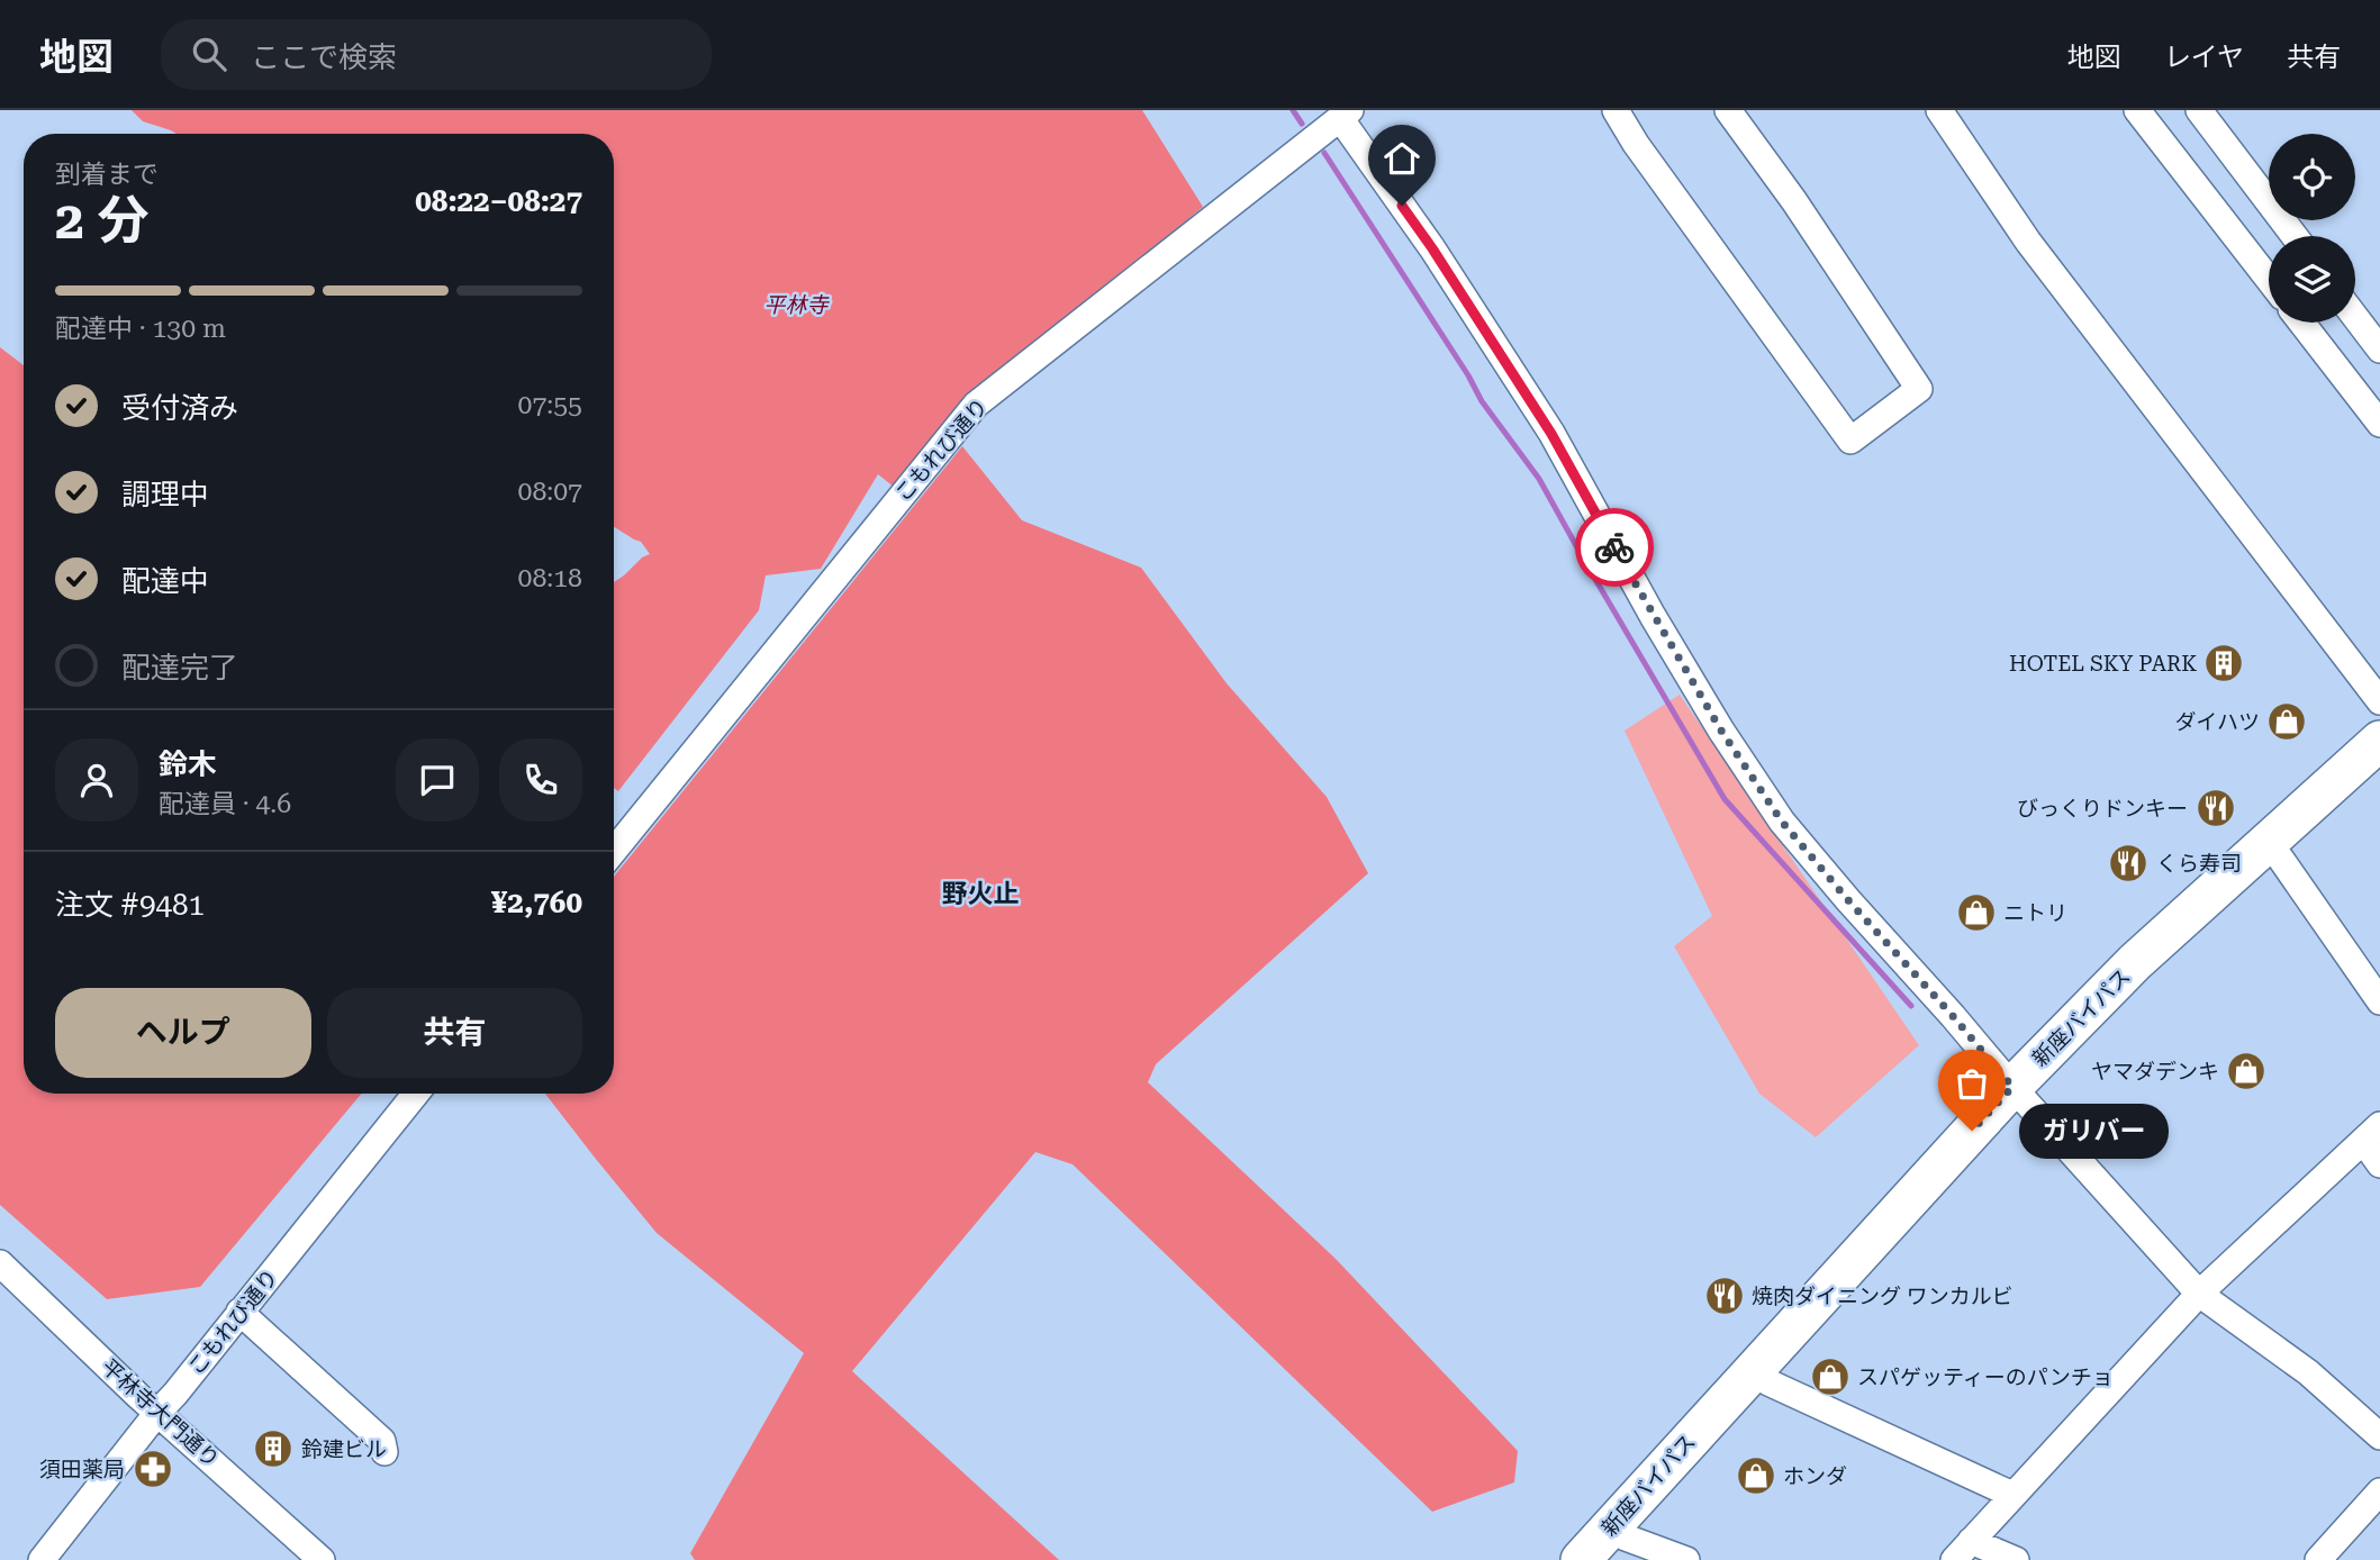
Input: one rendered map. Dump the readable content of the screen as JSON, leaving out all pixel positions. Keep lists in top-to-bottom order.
{
  "streets": {
    "highway": ["新座バイパス"],
    "street": ["こもれび通り", "平林寺大門通り"]
  },
  "crossings": [
    ["こもれび通り", "平林寺大門通り"]
  ],
  "districts": ["野火止"],
  "parks": ["平林寺"],
  "places": {
    "building": ["HOTEL SKY PARK", "鈴建ビル"],
    "shop": [
      "ダイハツ",
      "ニトリ",
      "ヤマダデンキ",
      "スパゲッティーのパンチョ",
      "ホンダ"
    ],
    "restaurant": ["びっくりドンキー", "くら寿司", "焼肉ダイニング ワンカルビ"],
    "other": ["ガリバー"],
    "pharmacy": ["須田薬局"]
  },
  "page": {
    "header": "地図",
    "search": "ここで検索",
    "nav": ["地図", "レイヤ", "共有"],
    "heading": ["2 分", "到着まで", "08:22–08:27"],
    "panel": [
      "鈴木",
      "配達員 · 4.6",
      "注文 #9481",
      "¥2,760"
    ],
    "bar": "配達中 · 130 m",
    "list": [
      ["受付済み", "07:55"],
      ["調理中", "08:07"],
      ["配達中", "08:18"],
      "配達完了"
    ],
    "buttons": ["ヘルプ", "共有"],
    "bubble": "ガリバー"
  }
}
